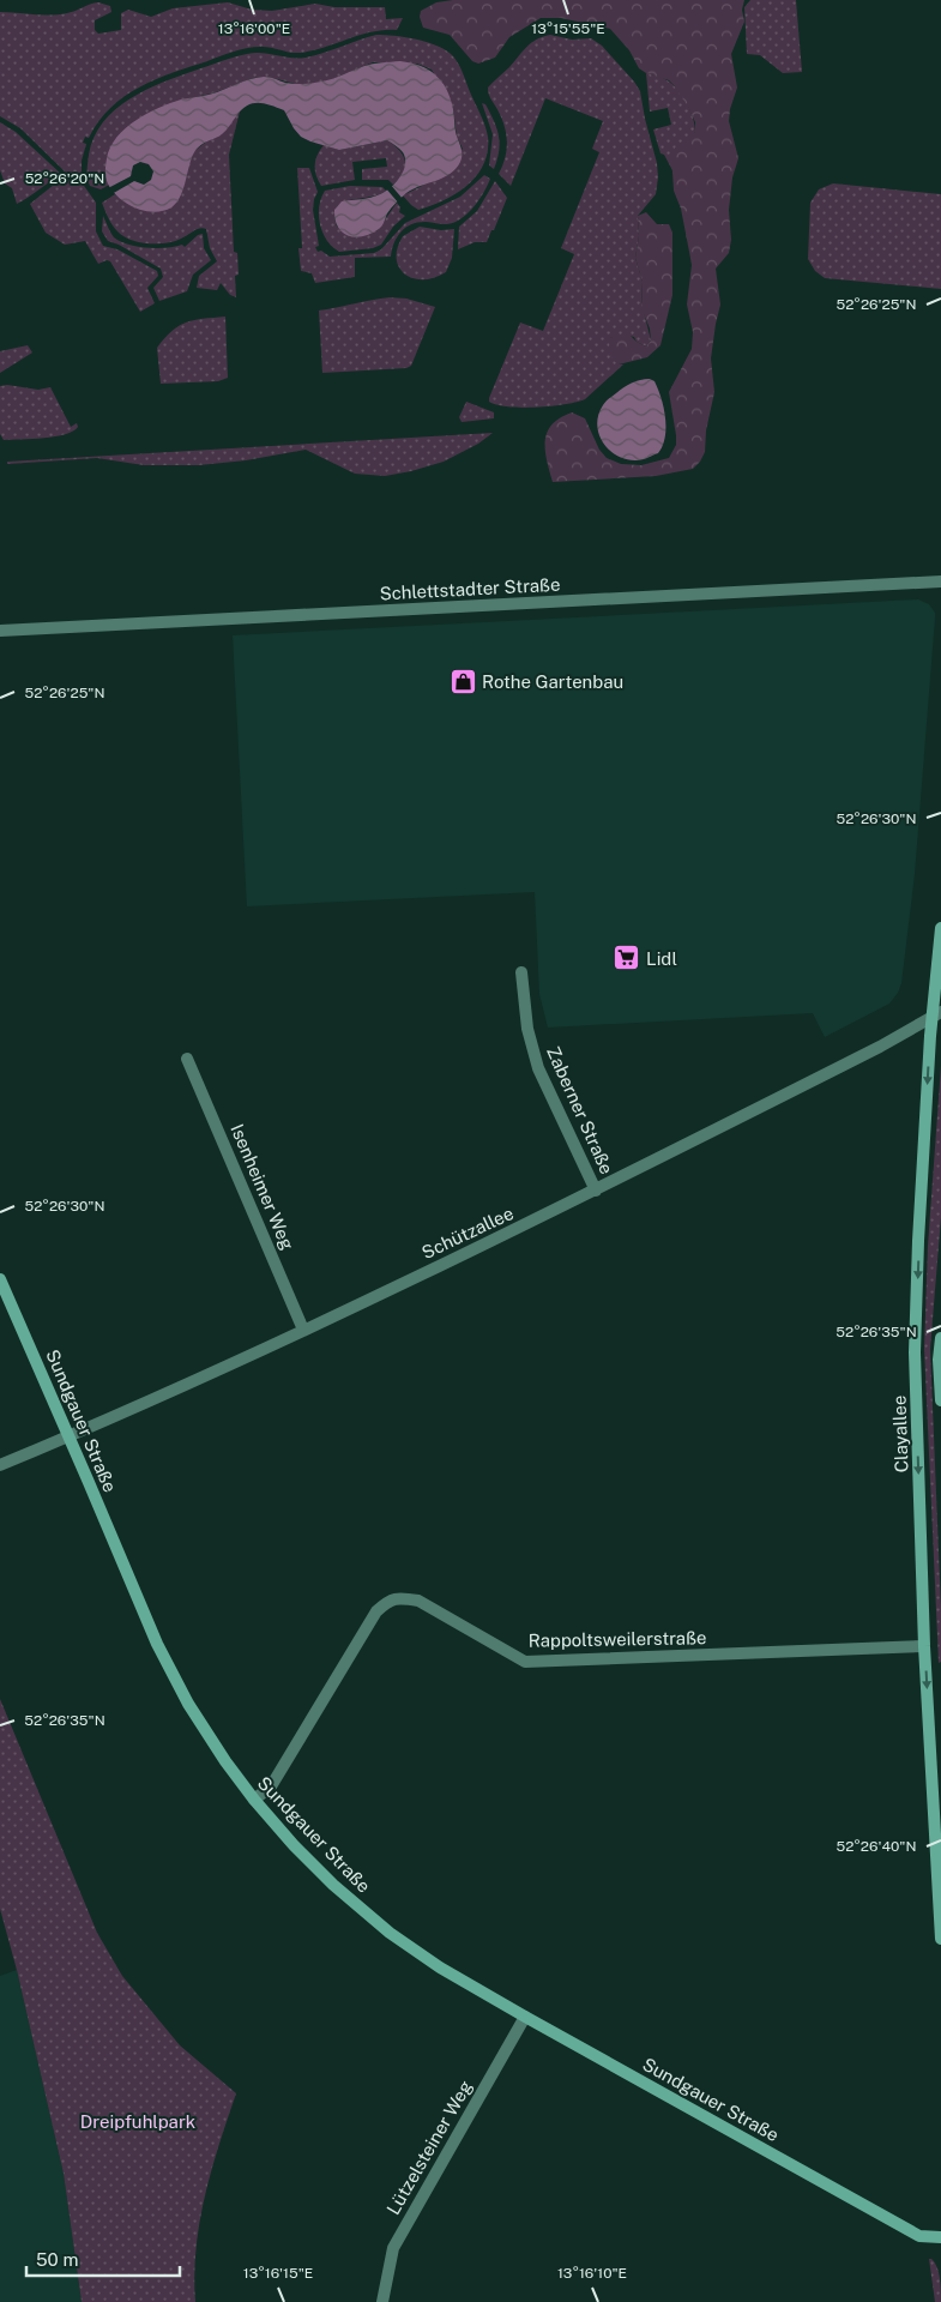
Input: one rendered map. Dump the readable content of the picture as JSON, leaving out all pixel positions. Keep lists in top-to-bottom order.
{
  "streets": {
    "street": [
      "Schlettstadter Straße",
      "Zaberner Straße",
      "Isenheimer Weg",
      "Schützallee",
      "Sundgauer Straße",
      "Clayallee",
      "Rappoltsweilerstraße",
      "Lützelsteiner Weg"
    ]
  },
  "crossings": [
    ["Zaberner Straße", "Schützallee"],
    ["Isenheimer Weg", "Schützallee"],
    ["Schützallee", "Sundgauer Straße"],
    ["Schützallee", "Clayallee"],
    ["Sundgauer Straße", "Rappoltsweilerstraße"],
    ["Sundgauer Straße", "Lützelsteiner Weg"],
    ["Clayallee", "Rappoltsweilerstraße"]
  ],
  "one_way": ["Clayallee"],
  "parks": ["Dreipfuhlpark"],
  "places": {
    "shop": ["Rothe Gartenbau"],
    "supermarket": ["Lidl"]
  },
  "scale_bar": "50 m",
  "coordinates": [
    "13°16'00\"E",
    "13°15'55\"E",
    "52°26'20\"N",
    "52°26'25\"N",
    "52°26'30\"N",
    "52°26'35\"N",
    "52°26'40\"N",
    "13°16'15\"E",
    "13°16'10\"E"
  ]
}
